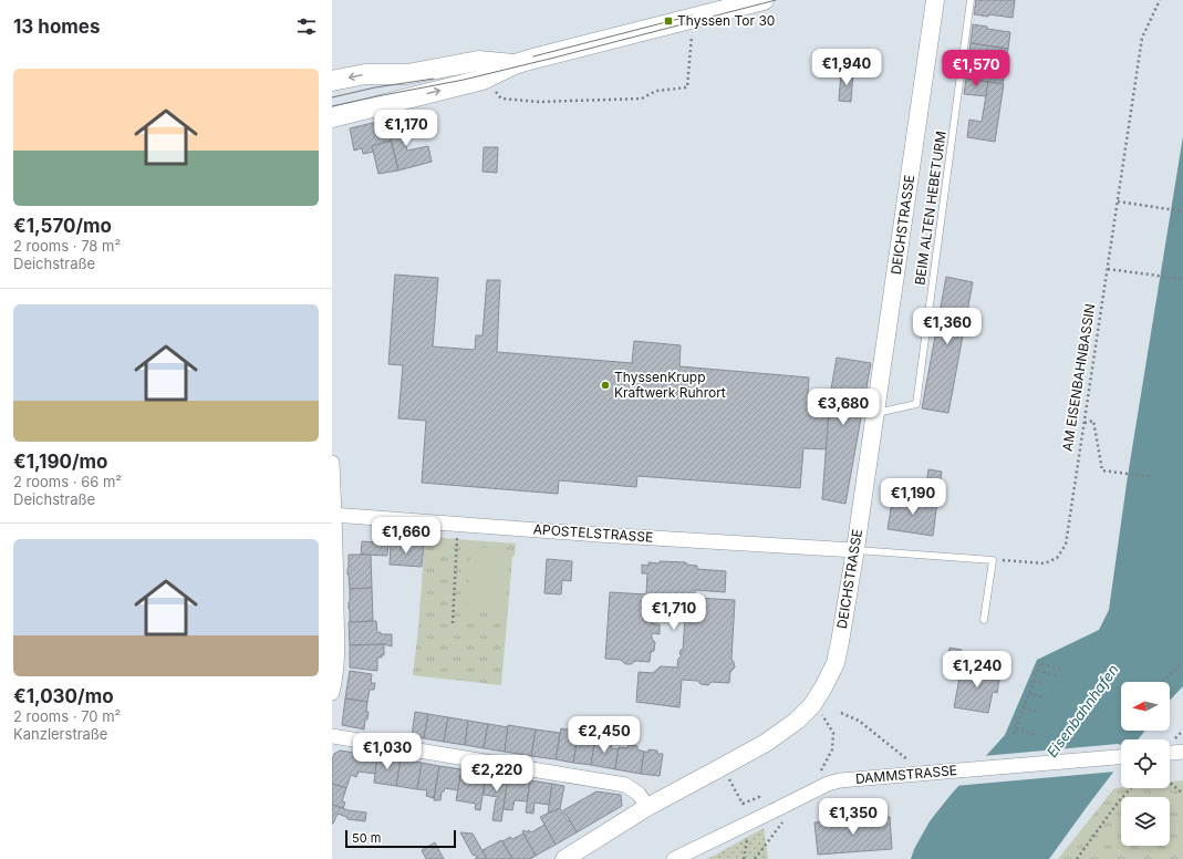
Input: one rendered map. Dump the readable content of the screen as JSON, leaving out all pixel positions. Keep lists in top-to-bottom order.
{
  "streets": {
    "street": ["DEICHSTRASSE", "APOSTELSTRASSE", "DAMMSTRASSE"],
    "lane": ["BEIM ALTEN HEBETURM"],
    "path": ["AM EISENBAHNBASSIN"]
  },
  "crossings": [
    ["BEIM ALTEN HEBETURM", "DEICHSTRASSE"],
    ["DEICHSTRASSE", "APOSTELSTRASSE"]
  ],
  "water": ["Eisenbahnhafen"],
  "places": {
    "transit": ["Thyssen Tor 30"],
    "other": ["ThyssenKrupp Kraftwerk Ruhrort"]
  },
  "scale_bar": "50 m",
  "north": "left",
  "page": {
    "heading": "13 homes",
    "price": [
      "€1,940",
      "€1,570",
      "€1,170",
      "€1,360",
      "€3,680",
      "€1,190",
      "€1,660",
      "€1,710",
      "€1,240",
      "€2,450",
      "€1,030",
      "€2,220",
      "€1,350"
    ],
    "list": [
      {
        "name": "€1,570/mo",
        "note": "2 rooms · 78 m² · Deichstraße"
      },
      {
        "name": "€1,190/mo",
        "note": "2 rooms · 66 m² · Deichstraße"
      },
      {
        "name": "€1,030/mo",
        "note": "2 rooms · 70 m² · Kanzlerstraße"
      }
    ],
    "scale": "50 m"
  }
}
